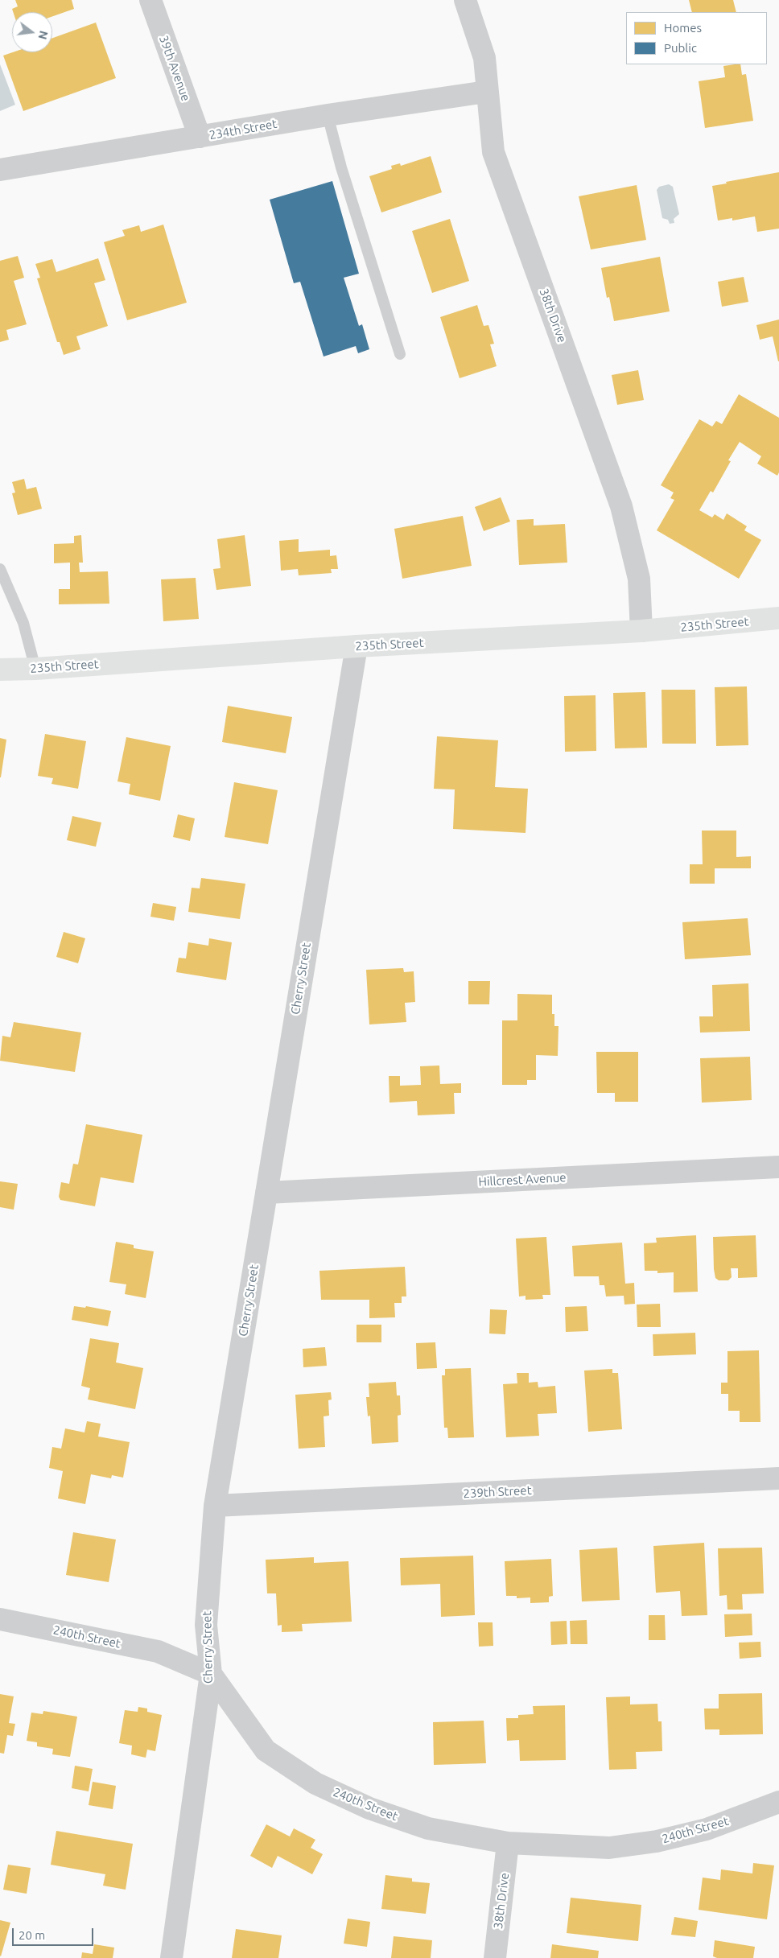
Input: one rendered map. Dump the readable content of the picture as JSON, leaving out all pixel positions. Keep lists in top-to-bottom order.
{
  "streets": {
    "main road": ["235th Street"],
    "street": [
      "39th Avenue",
      "234th Street",
      "38th Drive",
      "Cherry Street",
      "Hillcrest Avenue",
      "239th Street",
      "240th Street"
    ]
  },
  "crossings": [
    ["39th Avenue", "234th Street"],
    ["234th Street", "38th Drive"],
    ["38th Drive", "235th Street"],
    ["38th Drive", "240th Street"],
    ["235th Street", "Cherry Street"],
    ["Cherry Street", "Hillcrest Avenue"],
    ["Cherry Street", "239th Street"],
    ["Cherry Street", "240th Street"]
  ],
  "legend": ["Homes", "Public"],
  "scale_bar": "20 m",
  "north": "right"
}
